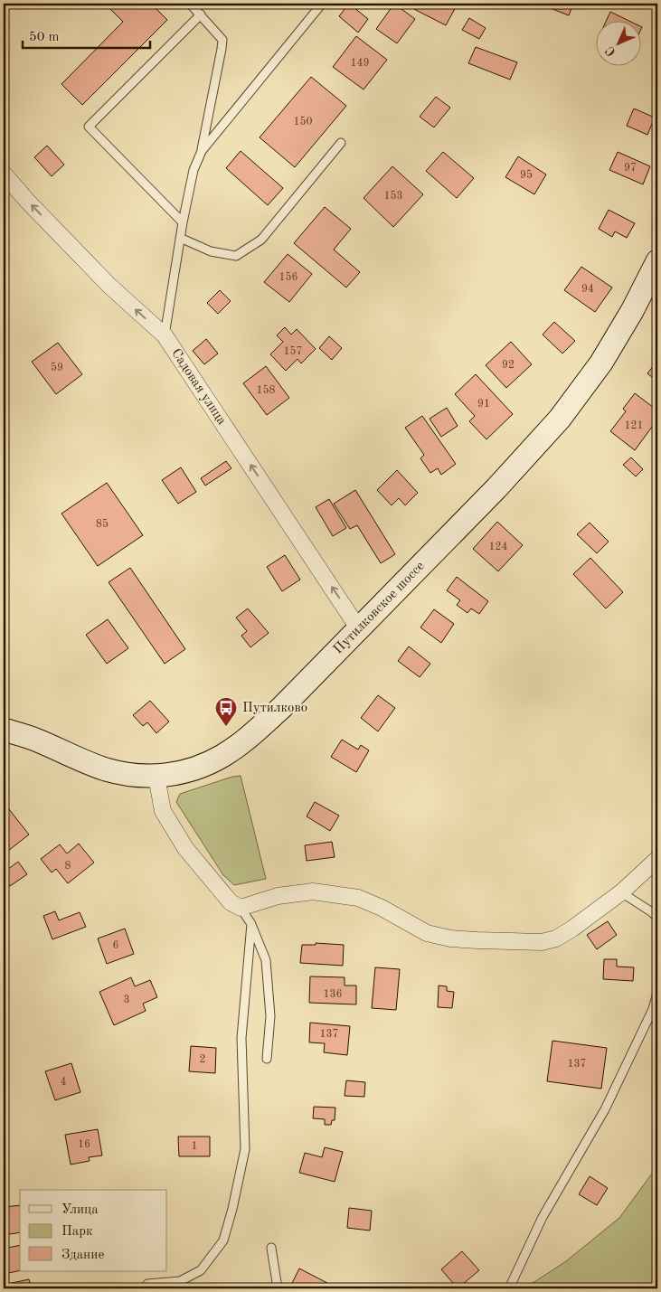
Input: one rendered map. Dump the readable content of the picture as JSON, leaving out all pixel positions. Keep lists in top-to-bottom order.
{
  "streets": {
    "main road": ["Путилковское шоссе"],
    "street": ["Садовая улица"]
  },
  "crossings": [
    ["Садовая улица", "Путилковское шоссе"]
  ],
  "one_way": ["Садовая улица"],
  "places": {
    "bus stop": ["Путилково"]
  },
  "house_numbers": [
    "149",
    "150",
    "97",
    "95",
    "153",
    "156",
    "94",
    "157",
    "92",
    "59",
    "158",
    "91",
    "121",
    "85",
    "124",
    "8",
    "6",
    "136",
    "3",
    "137",
    "2",
    "137",
    "4",
    "16",
    "1"
  ],
  "legend": ["Улица", "Парк", "Здание"],
  "scale_bar": "50 m",
  "north": "bottom left"
}
